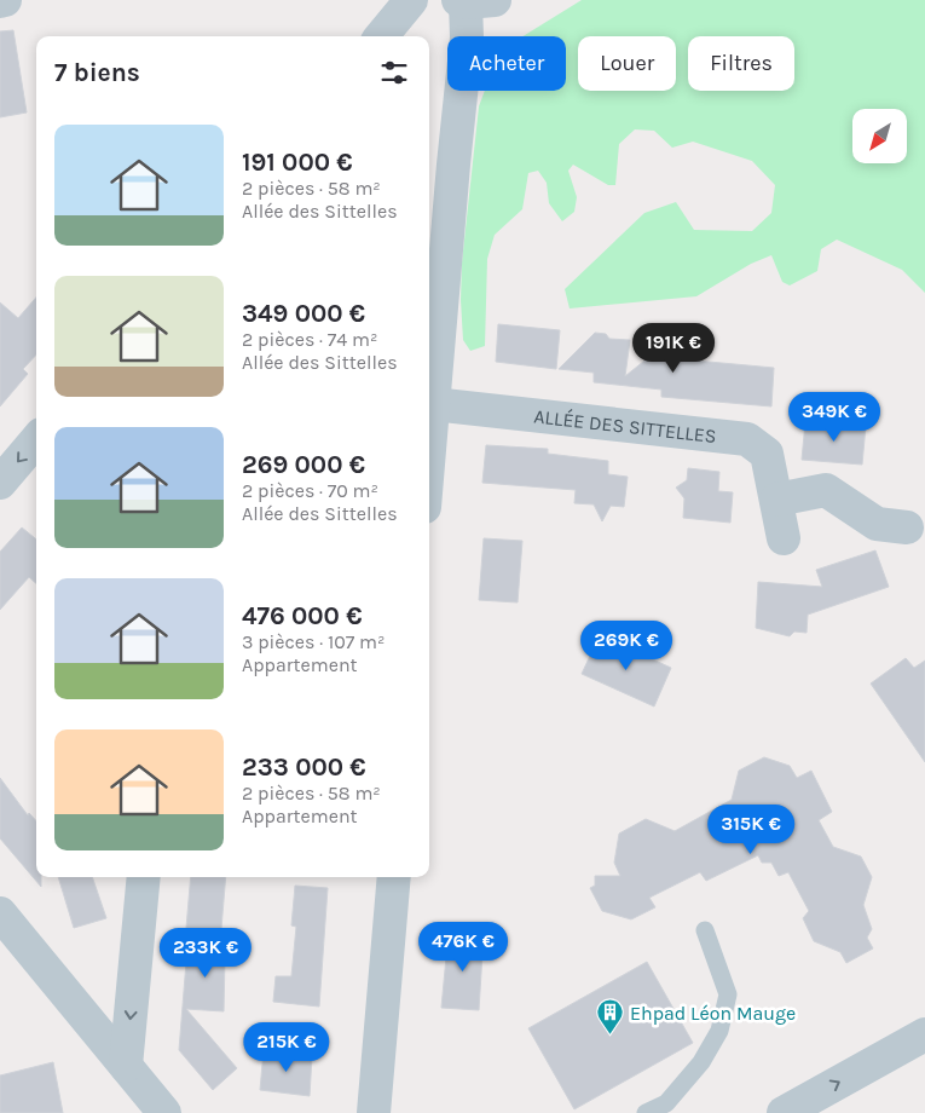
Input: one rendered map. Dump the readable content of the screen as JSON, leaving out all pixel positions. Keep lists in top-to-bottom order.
{
  "streets": {
    "street": ["ALLÉE DES SITTELLES"]
  },
  "places": {
    "building": ["Ehpad Léon Mauge"]
  },
  "north": "bottom left",
  "page": {
    "chip": ["Acheter", "Louer", "Filtres"],
    "heading": "7 biens",
    "list": [
      {
        "name": "191 000 €",
        "note": "2 pièces · 58 m² · Allée des Sittelles"
      },
      {
        "name": "349 000 €",
        "note": "2 pièces · 74 m² · Allée des Sittelles"
      },
      {
        "name": "269 000 €",
        "note": "2 pièces · 70 m² · Allée des Sittelles"
      },
      {
        "name": "476 000 €",
        "note": "3 pièces · 107 m² · Appartement"
      },
      {
        "name": "233 000 €",
        "note": "2 pièces · 58 m² · Appartement"
      }
    ],
    "price": [
      "191K €",
      "349K €",
      "269K €",
      "315K €",
      "476K €",
      "233K €",
      "215K €"
    ]
  }
}
